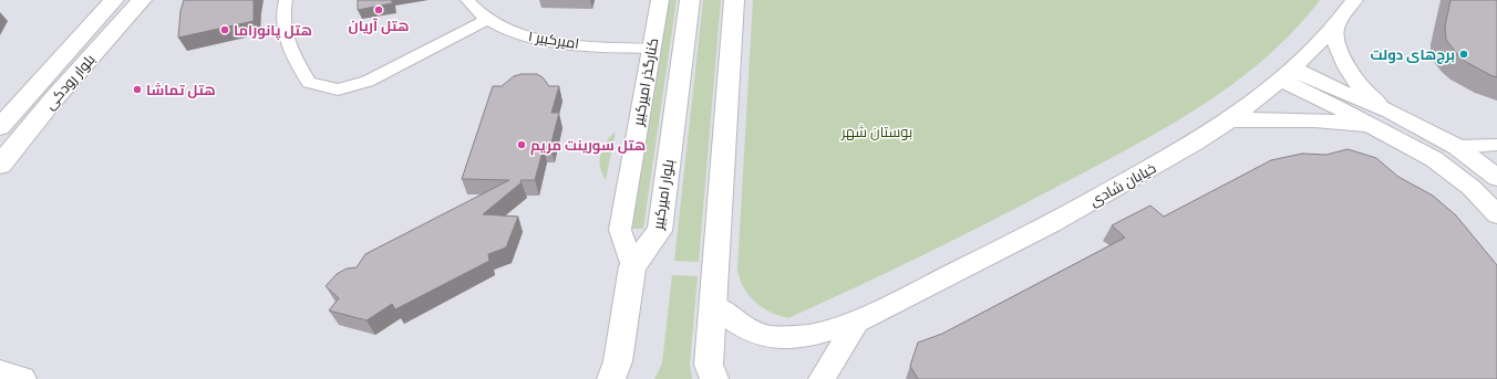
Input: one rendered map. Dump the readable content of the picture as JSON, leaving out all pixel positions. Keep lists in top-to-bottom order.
{
  "streets": {
    "main road": ["بلوار رودکی", "بلوار امیرکبیر"],
    "street": ["امیرکبیر ۱", "کنارگذر امیرکبیر", "خیابان شادی"]
  },
  "crossings": [
    ["امیرکبیر ۱", "کنارگذر امیرکبیر"],
    ["کنارگذر امیرکبیر", "بلوار امیرکبیر"]
  ],
  "parks": ["بوستان شهر"],
  "places": [
    "هتل آریان",
    "هتل پانوراما",
    "برج‌های دولت",
    "هتل تماشا",
    "هتل سورینت مريم"
  ]
}
